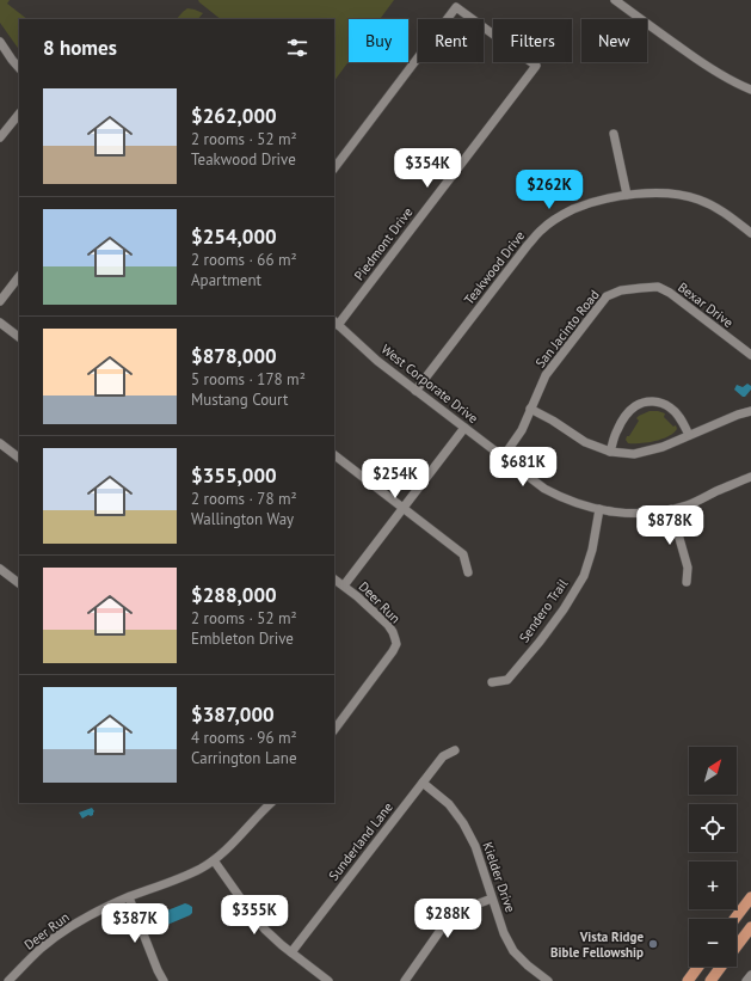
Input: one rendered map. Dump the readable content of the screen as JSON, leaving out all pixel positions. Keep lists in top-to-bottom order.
{
  "streets": {
    "street": [
      "Piedmont Drive",
      "Teakwood Drive",
      "Bexar Drive",
      "San Jacinto Road",
      "West Corporate Drive",
      "Deer Run",
      "Sendero Trail",
      "Sunderland Lane",
      "Kielder Drive"
    ]
  },
  "crossings": [
    ["Piedmont Drive", "West Corporate Drive"],
    ["Teakwood Drive", "West Corporate Drive"],
    ["Bexar Drive", "San Jacinto Road"],
    ["San Jacinto Road", "West Corporate Drive"],
    ["West Corporate Drive", "Deer Run"],
    ["West Corporate Drive", "Sendero Trail"],
    ["Sunderland Lane", "Kielder Drive"]
  ],
  "places": ["Vista Ridge Bible Fellowship"],
  "north": "top right",
  "page": {
    "chip": [
      "Buy",
      "Rent",
      "Filters",
      "New"
    ],
    "heading": "8 homes",
    "list": [
      {
        "name": "$262,000",
        "note": "2 rooms · 52 m² · Teakwood Drive"
      },
      {
        "name": "$254,000",
        "note": "2 rooms · 66 m² · Apartment"
      },
      {
        "name": "$878,000",
        "note": "5 rooms · 178 m² · Mustang Court"
      },
      {
        "name": "$355,000",
        "note": "2 rooms · 78 m² · Wallington Way"
      },
      {
        "name": "$288,000",
        "note": "2 rooms · 52 m² · Embleton Drive"
      },
      {
        "name": "$387,000",
        "note": "4 rooms · 96 m² · Carrington Lane"
      }
    ],
    "price": [
      "$354K",
      "$262K",
      "$681K",
      "$254K",
      "$878K",
      "$355K",
      "$288K",
      "$387K"
    ],
    "map_buttons": ["+", "−"]
  }
}
